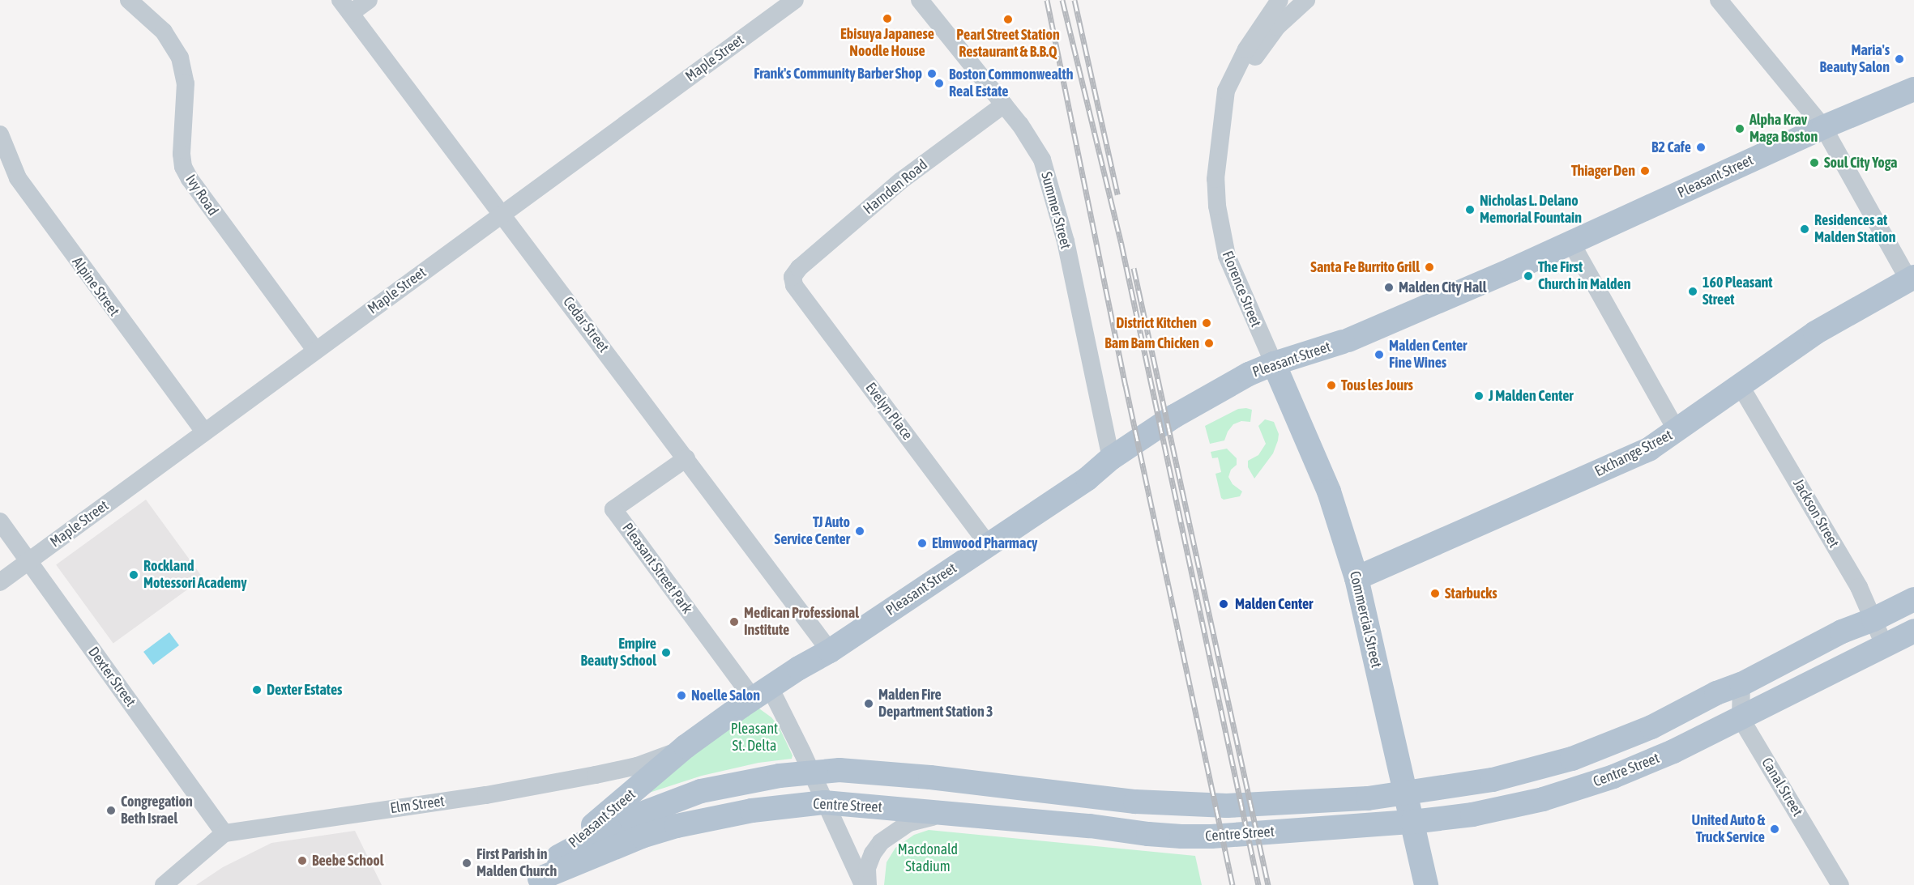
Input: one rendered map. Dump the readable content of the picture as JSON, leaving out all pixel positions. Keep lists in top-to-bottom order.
{
  "streets": {
    "main road": [
      "Pleasant Street",
      "Exchange Street",
      "Commercial Street",
      "Centre Street"
    ],
    "street": [
      "Maple Street",
      "Harnden Road",
      "Ivy Road",
      "Summer Street",
      "Alpine Street",
      "Florence Street",
      "Cedar Street",
      "Evelyn Place",
      "Jackson Street",
      "Pleasant Street Park",
      "Dexter Street",
      "Canal Street",
      "Elm Street"
    ]
  },
  "crossings": [
    ["Maple Street", "Ivy Road"],
    ["Maple Street", "Alpine Street"],
    ["Maple Street", "Cedar Street"],
    ["Maple Street", "Dexter Street"],
    ["Pleasant Street", "Summer Street"],
    ["Pleasant Street", "Florence Street"],
    ["Pleasant Street", "Cedar Street"],
    ["Pleasant Street", "Evelyn Place"],
    ["Pleasant Street", "Pleasant Street Park"],
    ["Pleasant Street", "Commercial Street"],
    ["Pleasant Street", "Centre Street"],
    ["Pleasant Street", "Elm Street"],
    ["Harnden Road", "Summer Street"],
    ["Harnden Road", "Evelyn Place"],
    ["Florence Street", "Commercial Street"],
    ["Cedar Street", "Pleasant Street Park"],
    ["Exchange Street", "Jackson Street"],
    ["Exchange Street", "Commercial Street"],
    ["Jackson Street", "Centre Street"],
    ["Pleasant Street Park", "Centre Street"],
    ["Commercial Street", "Centre Street"],
    ["Dexter Street", "Elm Street"],
    ["Centre Street", "Canal Street"]
  ],
  "parks": ["Pleasant St. Delta", "Macdonald Stadium"],
  "places": [
    "Ebisuya Japanese Noodle House",
    "Pearl Street Station Restaurant & B.B.Q",
    "Maria's Beauty Salon",
    "Frank's Community Barber Shop",
    "Boston Commonwealth Real Estate",
    "Alpha Krav Maga Boston",
    "B2 Cafe",
    "Soul City Yoga",
    "Thiager Den",
    "Nicholas L. Delano Memorial Fountain",
    "Residences at Malden Station",
    "Santa Fe Burrito Grill",
    "The First Church in Malden",
    "Malden City Hall",
    "160 Pleasant Street",
    "District Kitchen",
    "Bam Bam Chicken",
    "Malden Center Fine Wines",
    "Tous les Jours",
    "J Malden Center",
    "TJ Auto Service Center",
    "Elmwood Pharmacy",
    "Rockland Motessori Academy",
    "Starbucks",
    "Malden Center",
    "Medican Professional Institute",
    "Empire Beauty School",
    "Dexter Estates",
    "Noelle Salon",
    "Malden Fire Department Station 3",
    "Congregation Beth Israel",
    "United Auto & Truck Service",
    "Beebe School",
    "First Parish in Malden Church"
  ]
}
